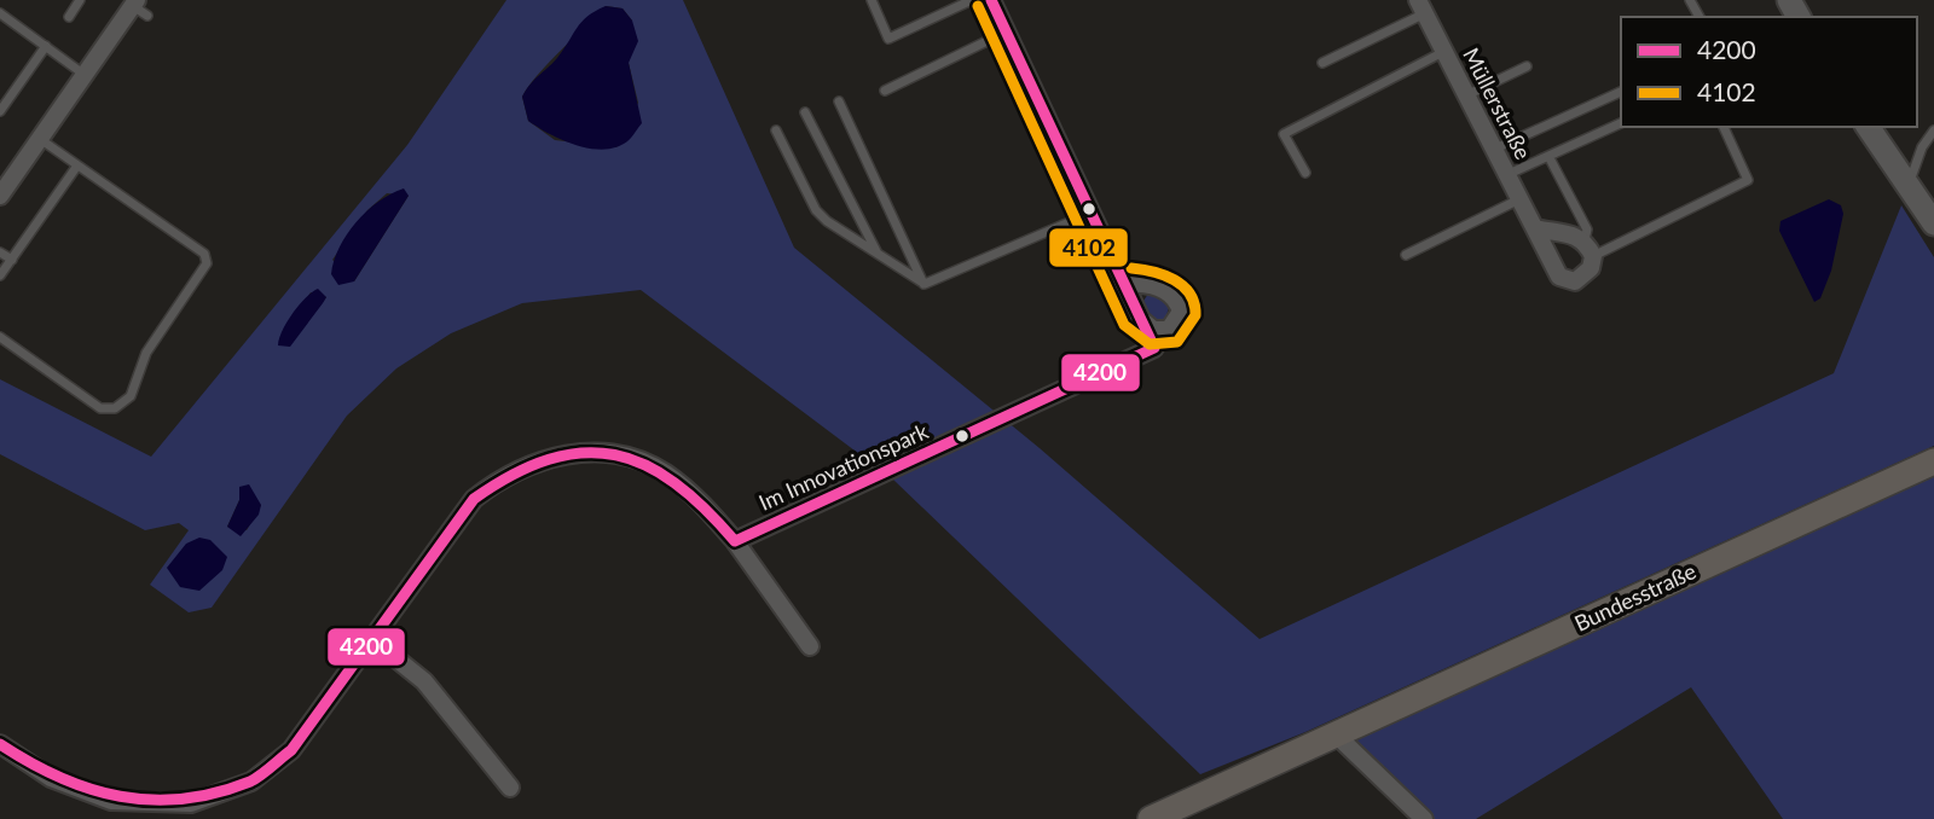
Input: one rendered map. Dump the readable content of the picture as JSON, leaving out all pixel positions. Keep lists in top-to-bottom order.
{
  "streets": {
    "main road": ["Bundesstraße"],
    "street": ["Müllerstraße", "Im Innovationspark"]
  },
  "lines": ["transit line 4200", "transit line 4102"],
  "legend": ["4200", "4102"]
}
